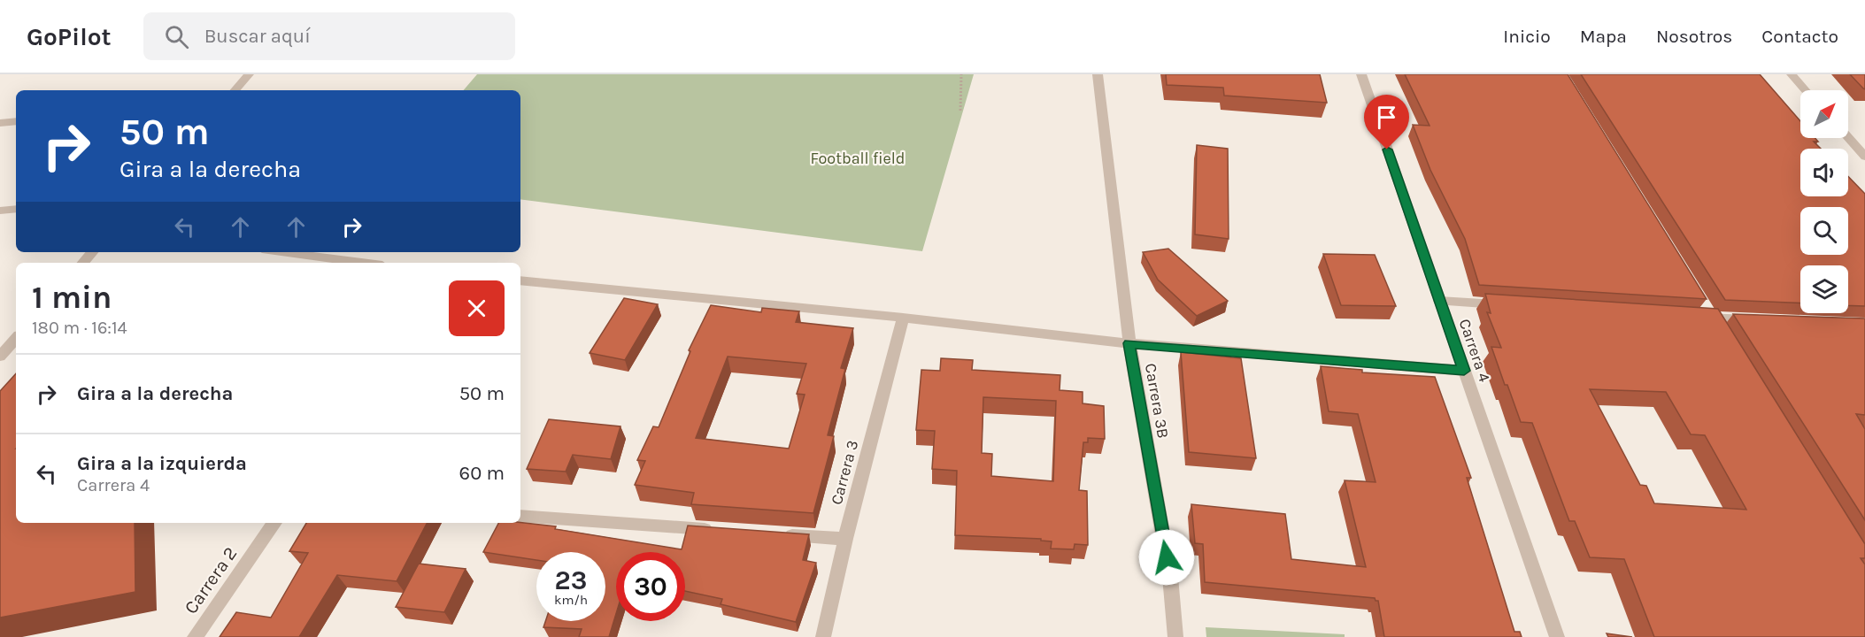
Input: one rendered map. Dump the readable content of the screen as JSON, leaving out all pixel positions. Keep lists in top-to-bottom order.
{
  "streets": {
    "street": [
      "Carrera 4",
      "Carrera 3B",
      "Carrera 3",
      "Carrera 2"
    ]
  },
  "parks": ["Football field"],
  "north": "top right",
  "page": {
    "header": "GoPilot",
    "search": "Buscar aquí",
    "nav": [
      "Inicio",
      "Mapa",
      "Nosotros",
      "Contacto"
    ],
    "turn": ["50 m", "Gira a la derecha"],
    "heading": ["1 min", "180 m · 16:14"],
    "list": [
      {
        "name": "Gira a la derecha",
        "value": "50 m"
      },
      {
        "name": "Gira a la izquierda",
        "note": "Carrera 4",
        "value": "60 m"
      }
    ],
    "speed": "23 km/h",
    "limit": "30"
  }
}
